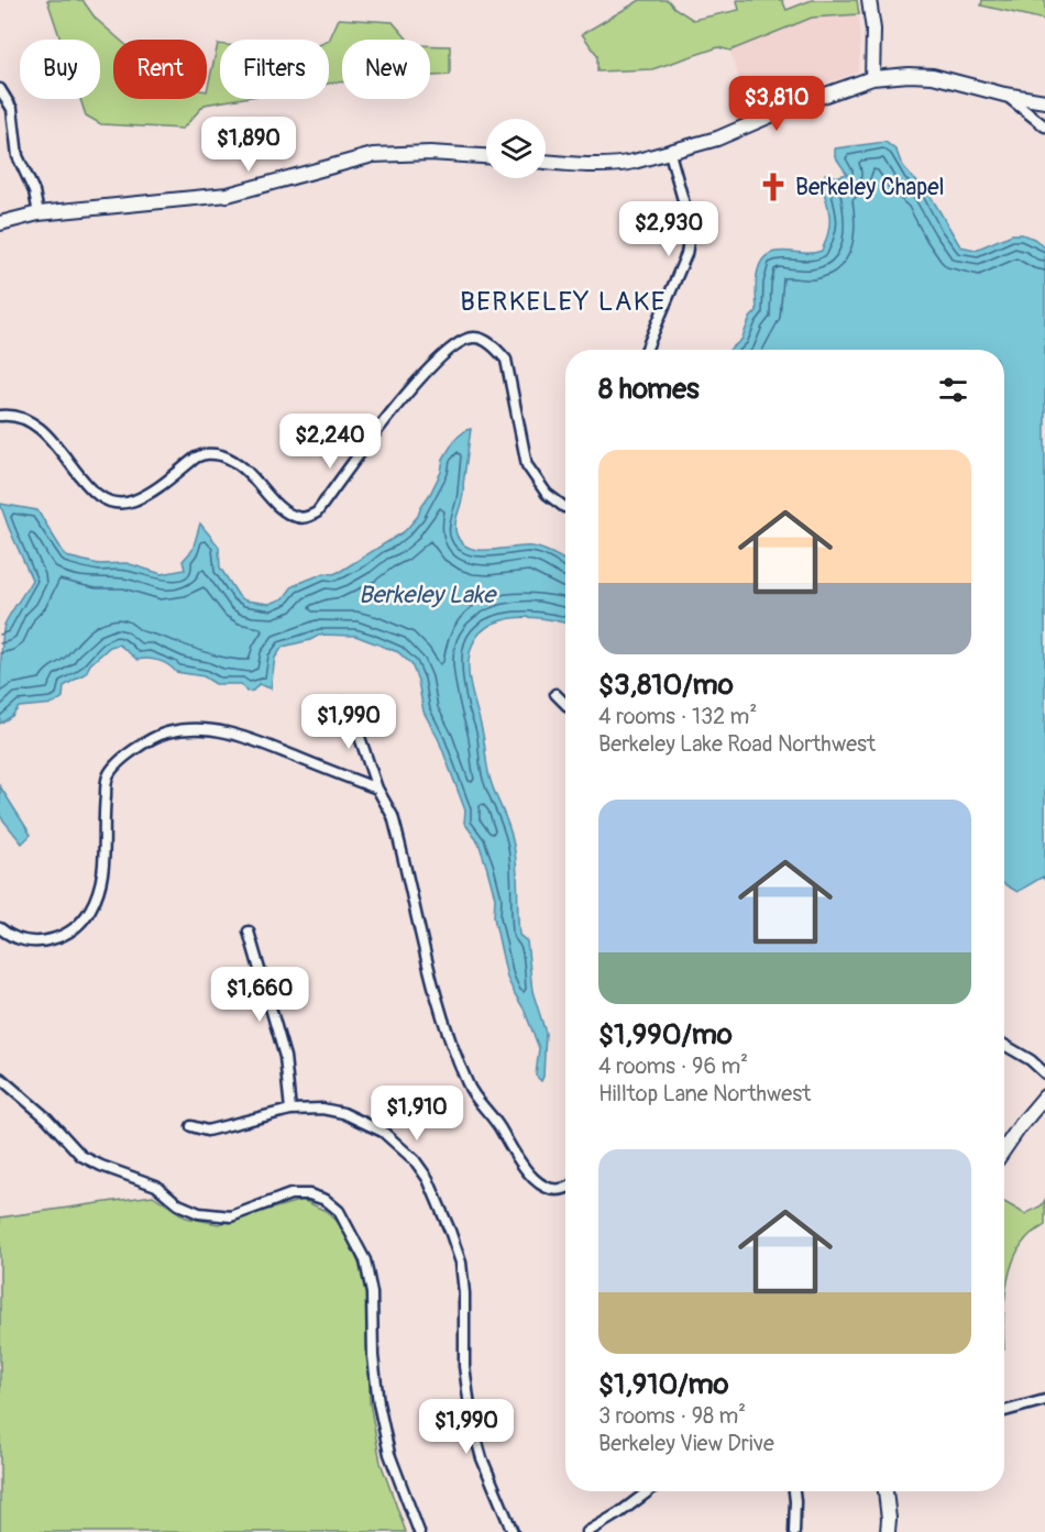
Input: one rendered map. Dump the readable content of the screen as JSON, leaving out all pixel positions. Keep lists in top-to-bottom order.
{
  "districts": ["BERKELEY LAKE"],
  "water": ["Berkeley Lake"],
  "places": {
    "church": ["Berkeley Chapel"]
  },
  "page": {
    "chip": [
      "Buy",
      "Rent",
      "Filters",
      "New"
    ],
    "price": [
      "$3,810",
      "$1,890",
      "$2,930",
      "$2,240",
      "$1,990",
      "$1,660",
      "$1,910",
      "$1,990"
    ],
    "heading": "8 homes",
    "list": [
      {
        "name": "$3,810/mo",
        "note": "4 rooms · 132 m² · Berkeley Lake Road Northwest"
      },
      {
        "name": "$1,990/mo",
        "note": "4 rooms · 96 m² · Hilltop Lane Northwest"
      },
      {
        "name": "$1,910/mo",
        "note": "3 rooms · 98 m² · Berkeley View Drive"
      }
    ]
  }
}
